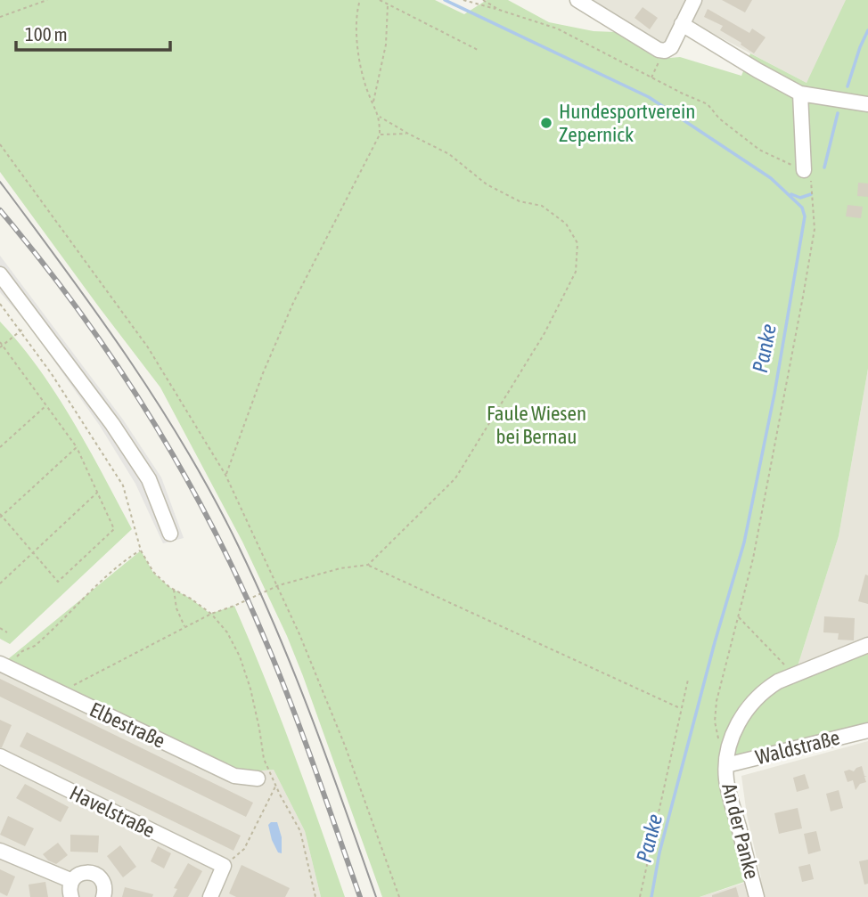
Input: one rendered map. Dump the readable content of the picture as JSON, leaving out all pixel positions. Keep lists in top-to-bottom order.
{
  "streets": {
    "street": [
      "Elbestraße",
      "Waldstraße",
      "Havelstraße",
      "An der Panke"
    ]
  },
  "crossings": [
    ["Waldstraße", "An der Panke"]
  ],
  "water": ["Panke"],
  "parks": ["Faule Wiesen bei Bernau"],
  "places": ["Hundesportverein Zepernick"],
  "scale_bar": "100 m"
}
